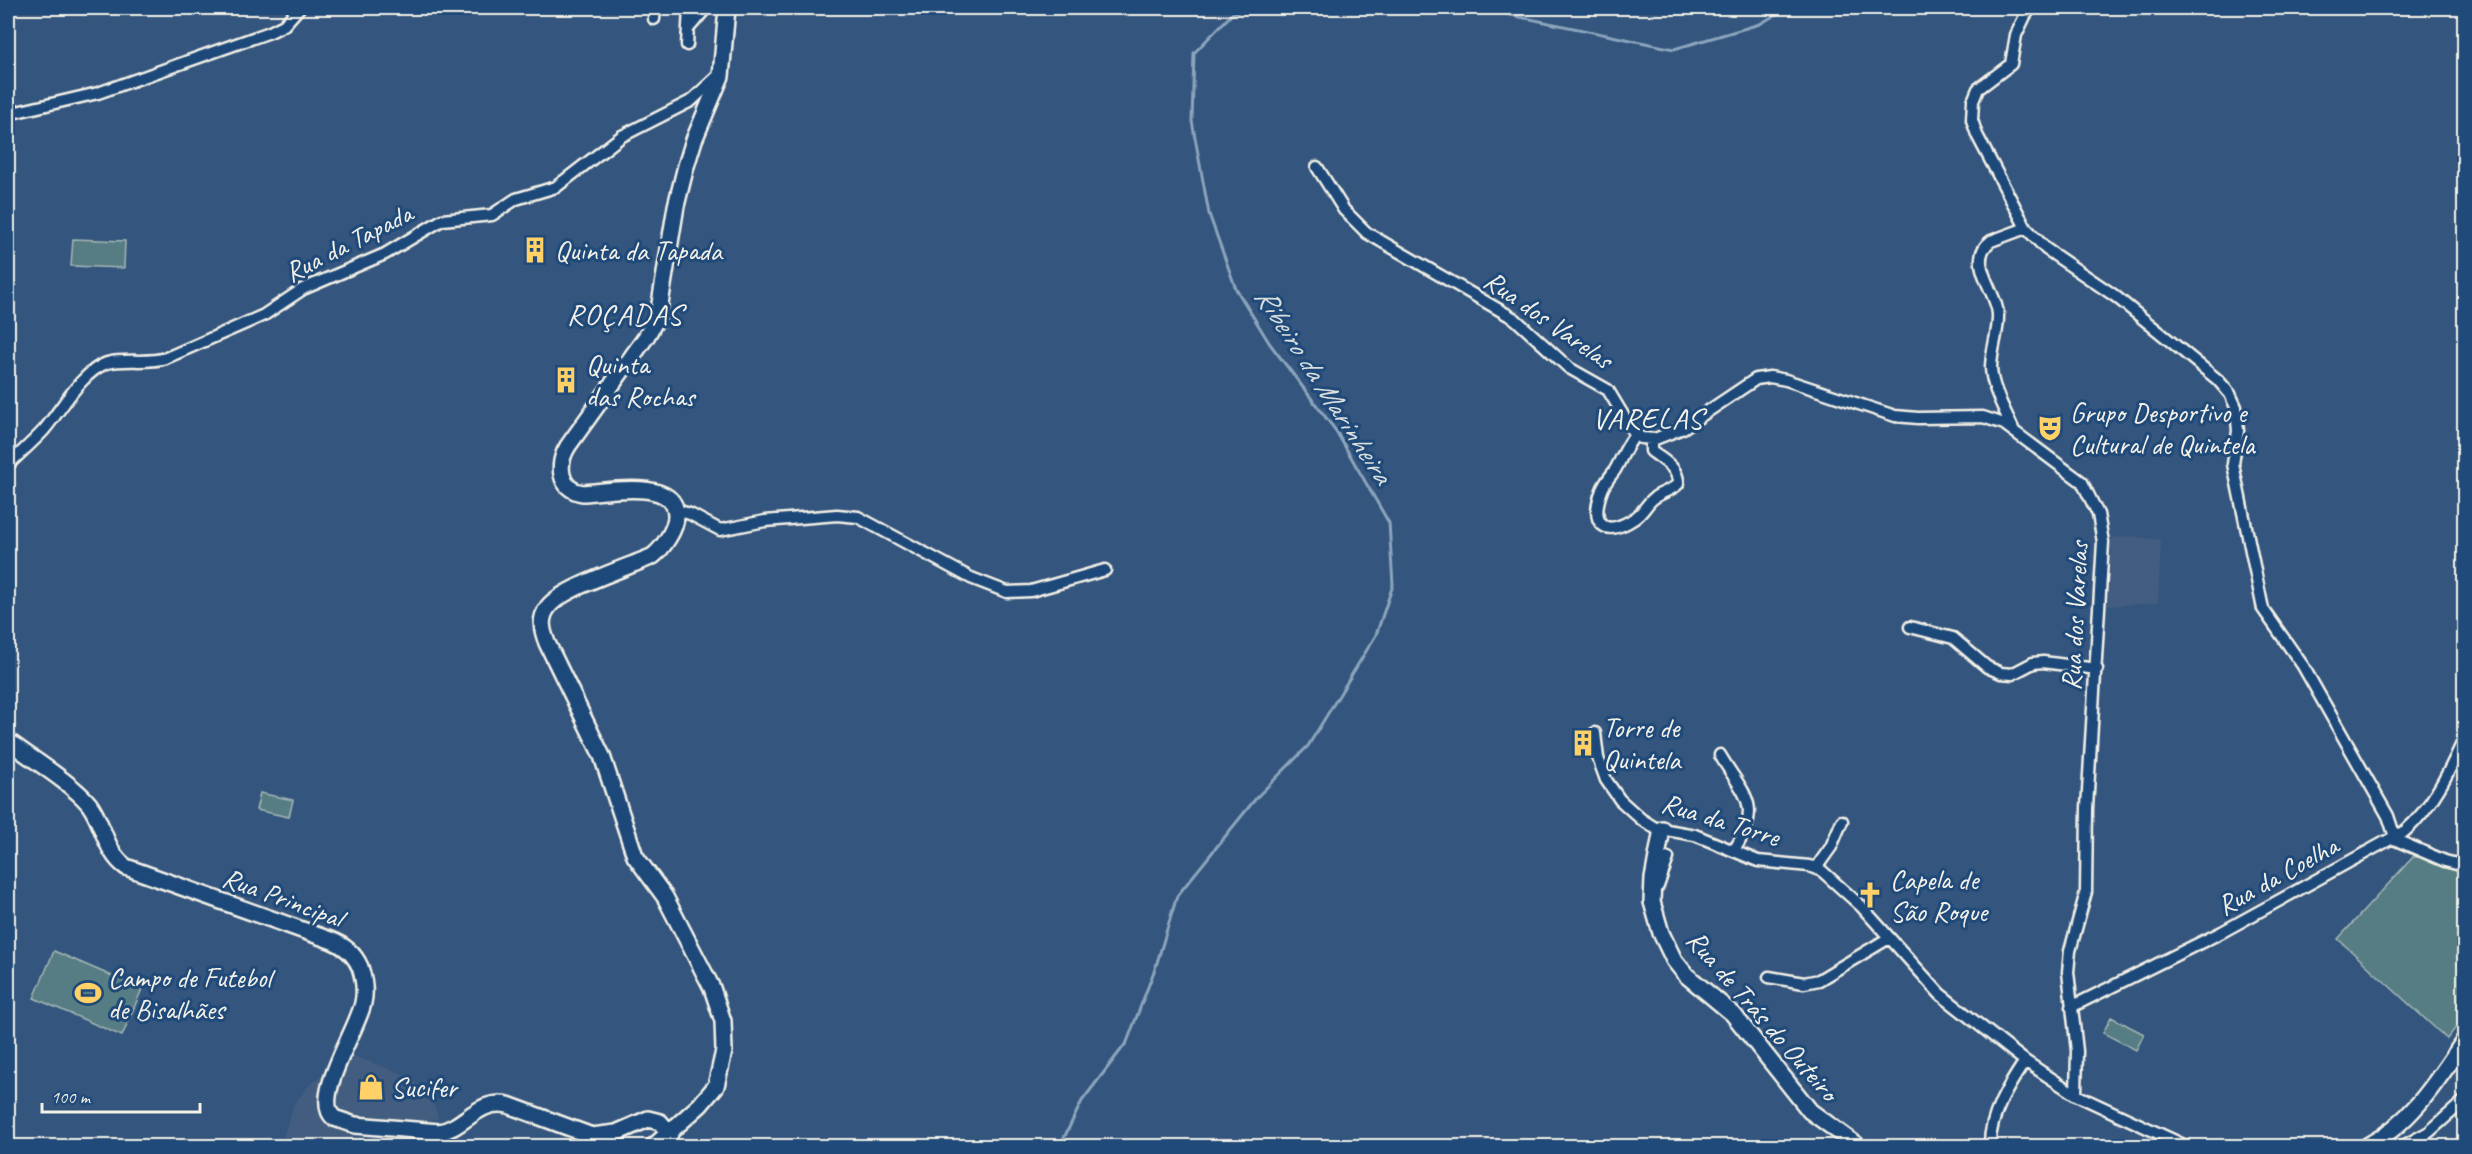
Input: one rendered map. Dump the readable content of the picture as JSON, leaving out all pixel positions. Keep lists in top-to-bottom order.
{
  "streets": {
    "street": [
      "Rua da Tapada",
      "Rua dos Varelas",
      "Rua da Torre",
      "Rua da Coelha",
      "Rua Principal",
      "Rua de Trás do Outeiro"
    ]
  },
  "crossings": [
    ["Rua dos Varelas", "Rua da Coelha"],
    ["Rua da Torre", "Rua de Trás do Outeiro"]
  ],
  "districts": ["ROÇADAS", "VARELAS"],
  "water": ["Ribeiro da Marinheira"],
  "places": {
    "building": ["Quinta da Tapada", "Quinta das Rochas", "Torre de Quintela"],
    "theatre": ["Grupo Desportivo e Cultural de Quintela"],
    "church": ["Capela de São Roque"],
    "sports": ["Campo de Futebol de Bisalhães"],
    "shop": ["Sucifer"]
  },
  "scale_bar": "100 m"
}
